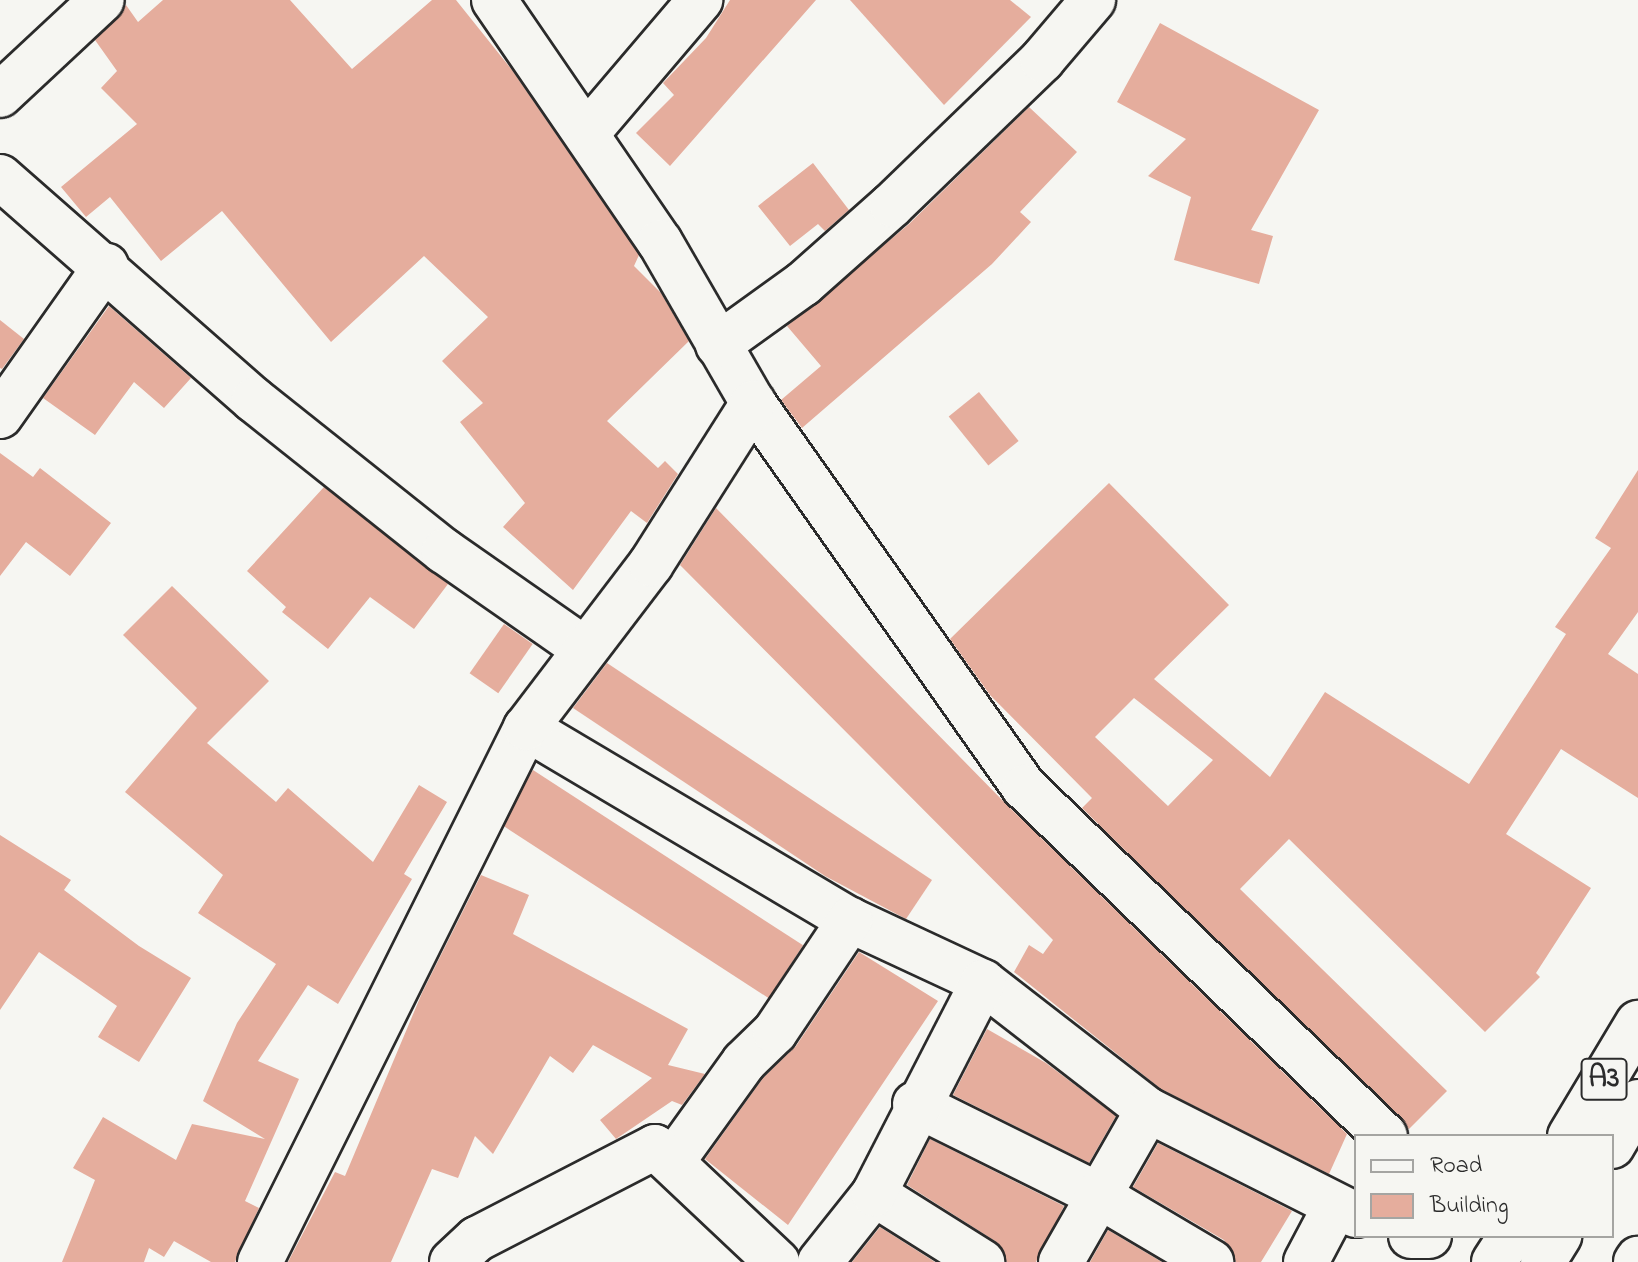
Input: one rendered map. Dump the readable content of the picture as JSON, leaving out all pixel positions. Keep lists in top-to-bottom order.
{
  "streets": {
    "main road": ["A3"]
  },
  "legend": ["Road", "Building"]
}
